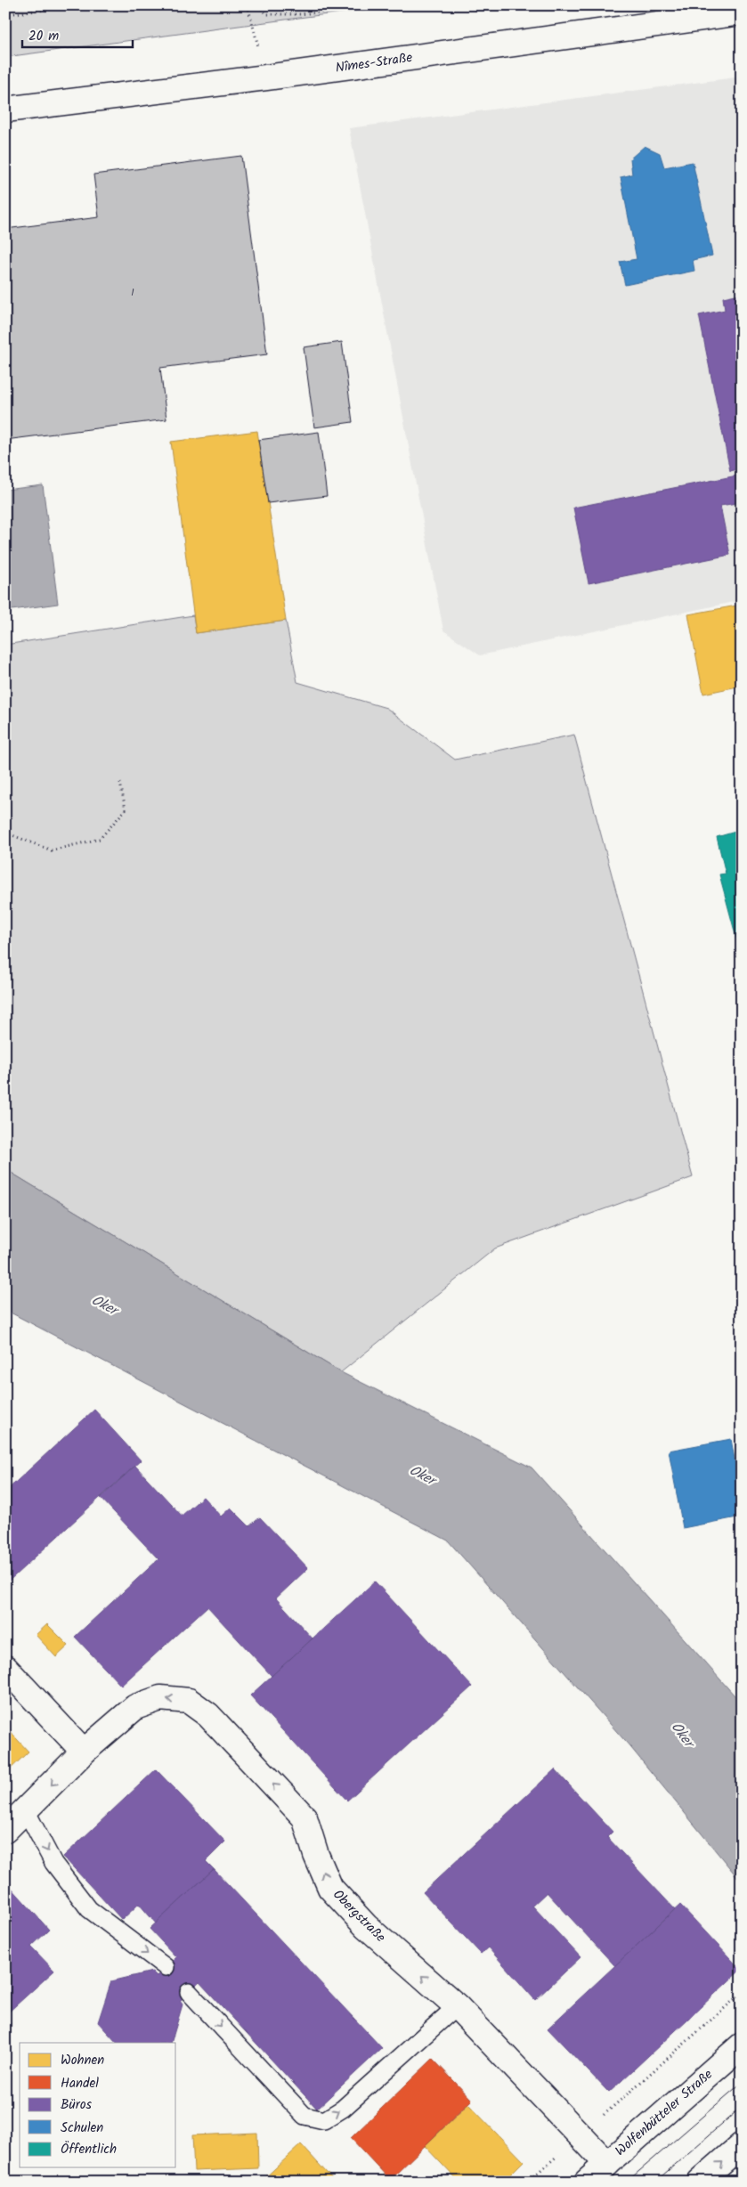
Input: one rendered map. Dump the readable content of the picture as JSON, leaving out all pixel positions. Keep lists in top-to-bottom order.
{
  "streets": {
    "street": ["Nîmes-Straße", "Obergstraße", "Wolfenbütteler Straße"]
  },
  "crossings": [
    ["Obergstraße", "Wolfenbütteler Straße"]
  ],
  "water": ["Oker"],
  "house_numbers": ["1"],
  "legend": [
    "Wohnen",
    "Handel",
    "Büros",
    "Schulen",
    "Öffentlich"
  ],
  "scale_bar": "20 m"
}
